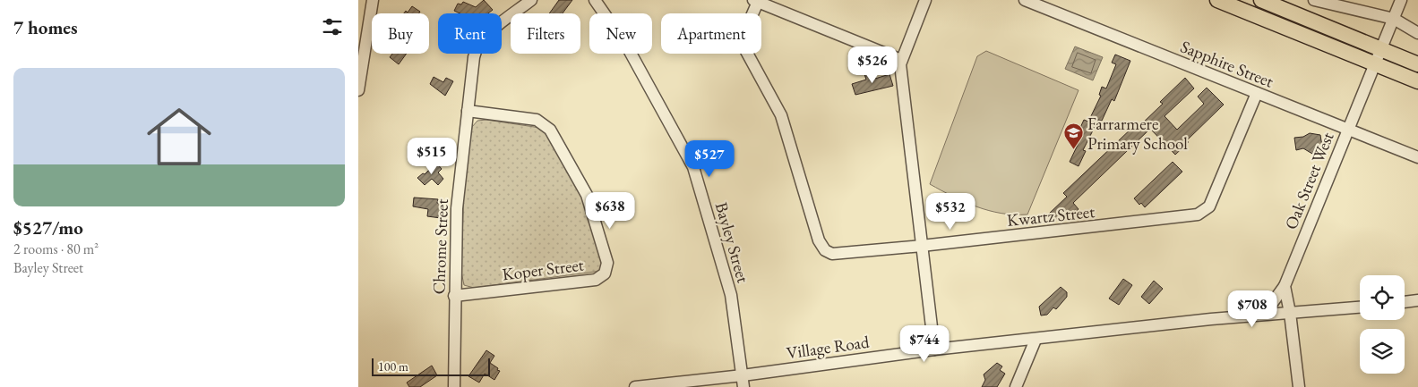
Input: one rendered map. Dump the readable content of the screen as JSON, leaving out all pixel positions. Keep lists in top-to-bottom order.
{
  "streets": {
    "street": [
      "Sapphire Street",
      "Oak Street West",
      "Kwartz Street",
      "Bayley Street",
      "Chrome Street",
      "Koper Street",
      "Village Road"
    ]
  },
  "crossings": [
    ["Sapphire Street", "Oak Street West"],
    ["Sapphire Street", "Kwartz Street"],
    ["Oak Street West", "Village Road"],
    ["Bayley Street", "Village Road"],
    ["Chrome Street", "Koper Street"]
  ],
  "places": {
    "school or university": ["Farrarmere Primary School"]
  },
  "scale_bar": "100 m",
  "page": {
    "heading": "7 homes",
    "chip": [
      "Buy",
      "Rent",
      "Filters",
      "New",
      "Apartment"
    ],
    "price": [
      "$526",
      "$515",
      "$527",
      "$638",
      "$532",
      "$708",
      "$744"
    ],
    "list": [
      {
        "name": "$527/mo",
        "note": "2 rooms · 80 m² · Bayley Street"
      }
    ],
    "scale": "100 m"
  }
}
